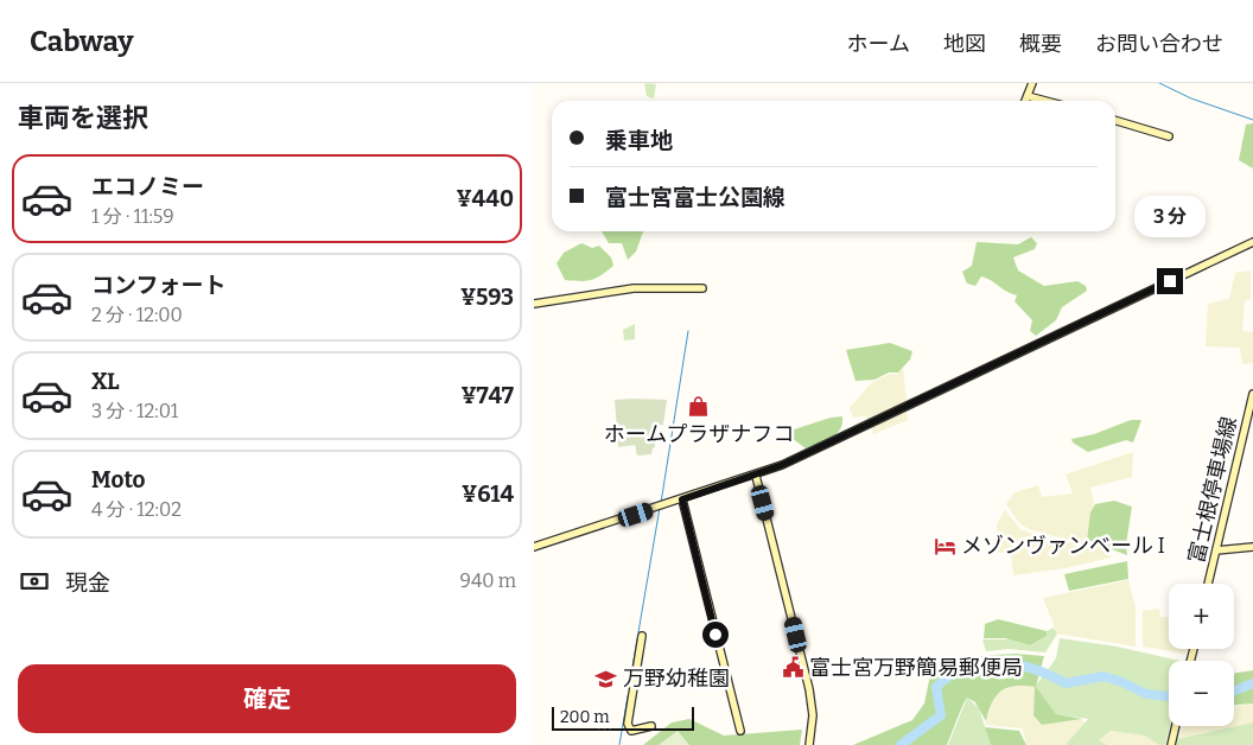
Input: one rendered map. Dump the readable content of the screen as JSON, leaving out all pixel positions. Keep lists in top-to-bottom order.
{
  "streets": {
    "main road": ["富士根停車場線"]
  },
  "places": {
    "shop": ["ホームプラザナフコ"],
    "hotel": ["メゾンヴァンベール I"],
    "public building": ["富士宮万野簡易郵便局"],
    "school or university": ["万野幼稚園"]
  },
  "scale_bar": "200 m",
  "page": {
    "header": "Cabway",
    "nav": [
      "ホーム",
      "地図",
      "概要",
      "お問い合わせ"
    ],
    "heading": "車両を選択",
    "banner": ["乗車地", "富士宮富士公園線"],
    "list": [
      {
        "name": "エコノミー",
        "note": "1 分 · 11:59",
        "value": "¥440"
      },
      {
        "name": "コンフォート",
        "note": "2 分 · 12:00",
        "value": "¥593"
      },
      {
        "name": "XL",
        "note": "3 分 · 12:01",
        "value": "¥747"
      },
      {
        "name": "Moto",
        "note": "4 分 · 12:02",
        "value": "¥614"
      }
    ],
    "bubble": "3 分",
    "pay": ["現金", "940 m"],
    "map_buttons": ["+", "−"],
    "buttons": "確定",
    "scale": "200 m"
  }
}
